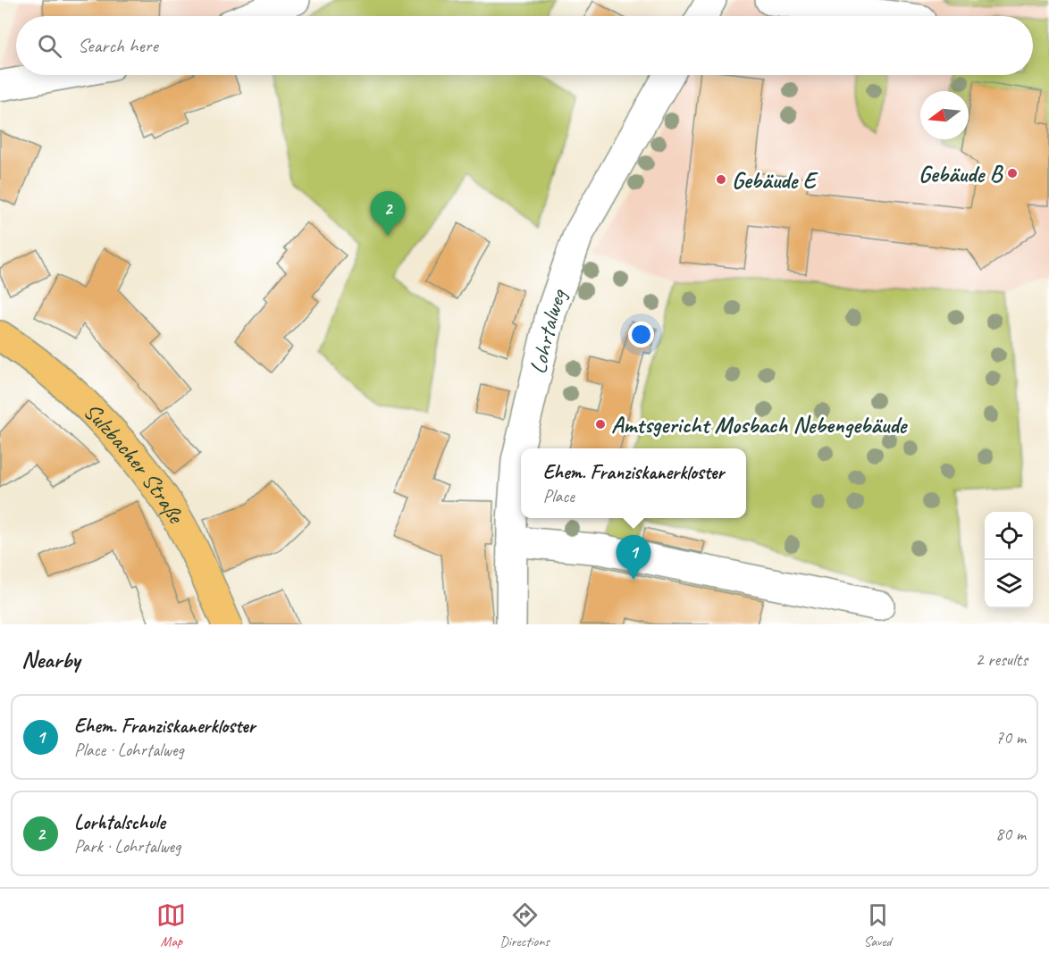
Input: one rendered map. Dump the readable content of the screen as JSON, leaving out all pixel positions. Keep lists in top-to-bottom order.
{
  "streets": {
    "main road": ["Sulzbacher Straße"],
    "street": ["Lohrtalweg"]
  },
  "places": ["Gebäude B", "Gebäude E", "Amtsgericht Mosbach Nebengebäude"],
  "north": "left",
  "page": {
    "search": "Search here",
    "pins": ["2", "1"],
    "popup": ["Ehem. Franziskanerkloster", "Place"],
    "heading": ["Nearby", "2 results"],
    "list": [
      {
        "mark": "1",
        "name": "Ehem. Franziskanerkloster",
        "note": "Place · Lohrtalweg",
        "value": "70 m"
      },
      {
        "mark": "2",
        "name": "Lorhtalschule",
        "note": "Park · Lohrtalweg",
        "value": "80 m"
      }
    ],
    "nav": ["Map", "Directions", "Saved"]
  }
}
